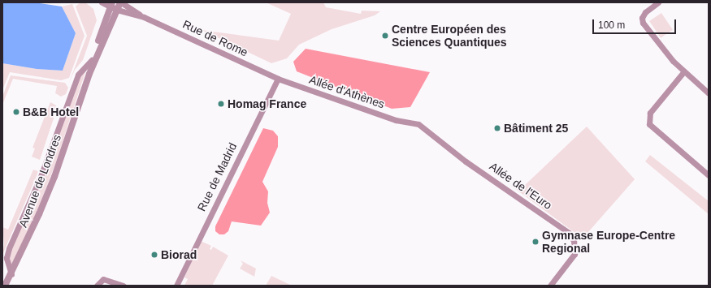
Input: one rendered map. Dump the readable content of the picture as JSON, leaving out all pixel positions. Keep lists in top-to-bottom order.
{
  "streets": {
    "street": [
      "Rue de Rome",
      "Allée d'Athènes",
      "Rue de Madrid",
      "Avenue de Londres",
      "Allée de l'Euro"
    ]
  },
  "crossings": [
    ["Rue de Rome", "Allée d'Athènes"],
    ["Rue de Rome", "Rue de Madrid"],
    ["Rue de Rome", "Avenue de Londres"],
    ["Allée d'Athènes", "Rue de Madrid"],
    ["Allée d'Athènes", "Allée de l'Euro"]
  ],
  "places": [
    "Centre Européen des Sciences Quantiques",
    "Homag France",
    "B&B Hotel",
    "Bâtiment 25",
    "Gymnase Europe-Centre Regional",
    "Biorad"
  ],
  "scale_bar": "100 m"
}
